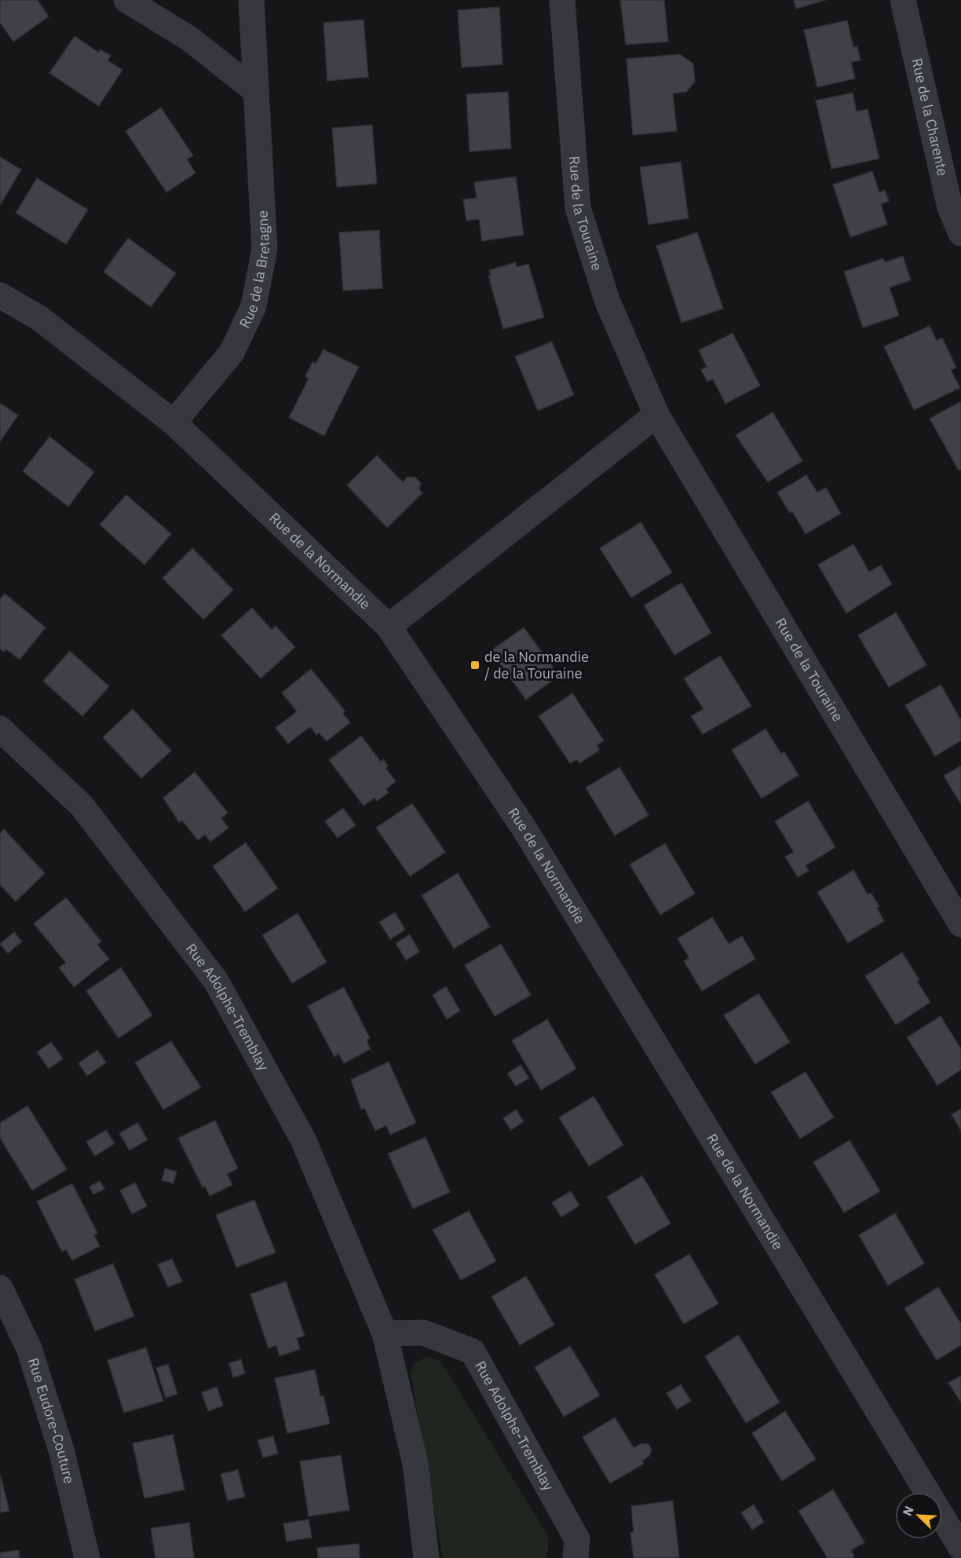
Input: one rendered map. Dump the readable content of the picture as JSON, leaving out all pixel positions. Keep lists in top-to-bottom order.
{
  "streets": {
    "street": [
      "Rue de la Charente",
      "Rue de la Touraine",
      "Rue de la Bretagne",
      "Rue de la Normandie",
      "Rue Adolphe-Tremblay",
      "Rue Eudore-Couture"
    ]
  },
  "crossings": [
    ["Rue de la Bretagne", "Rue de la Normandie"]
  ],
  "places": {
    "transit": ["de la Normandie / de la Touraine"]
  },
  "north": "top left"
}
